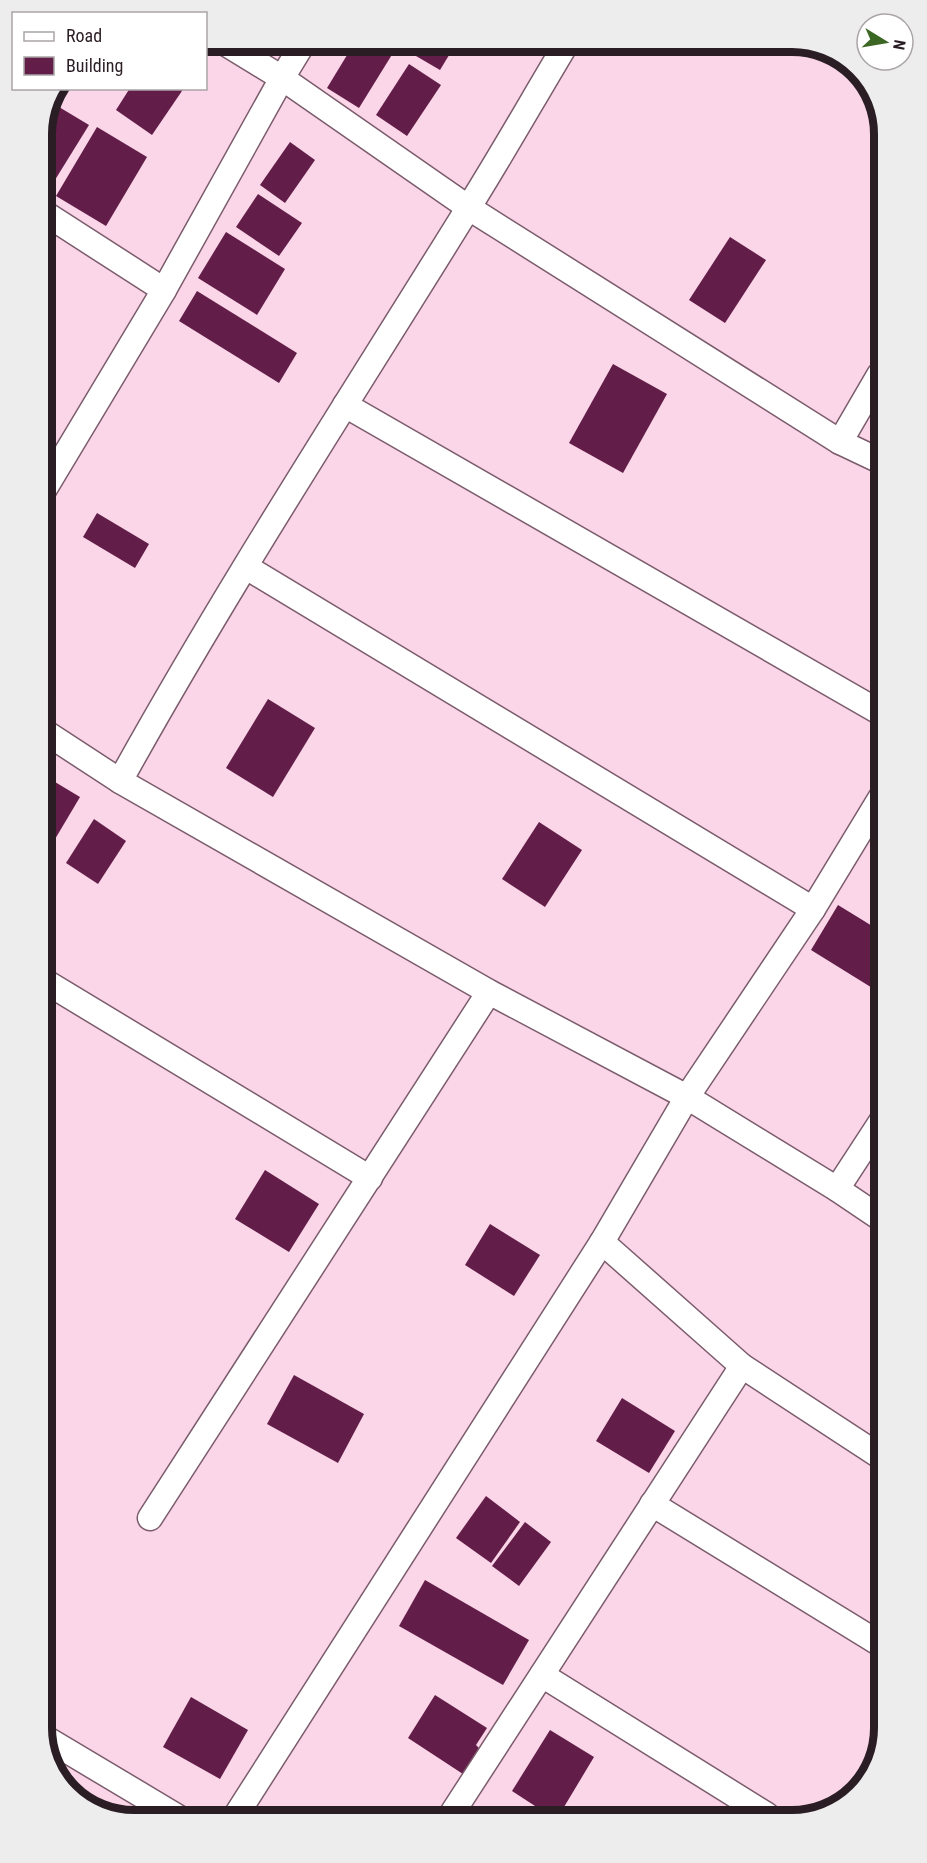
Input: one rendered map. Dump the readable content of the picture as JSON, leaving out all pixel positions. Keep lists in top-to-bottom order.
{
  "legend": ["Road", "Building"],
  "north": "right"
}
